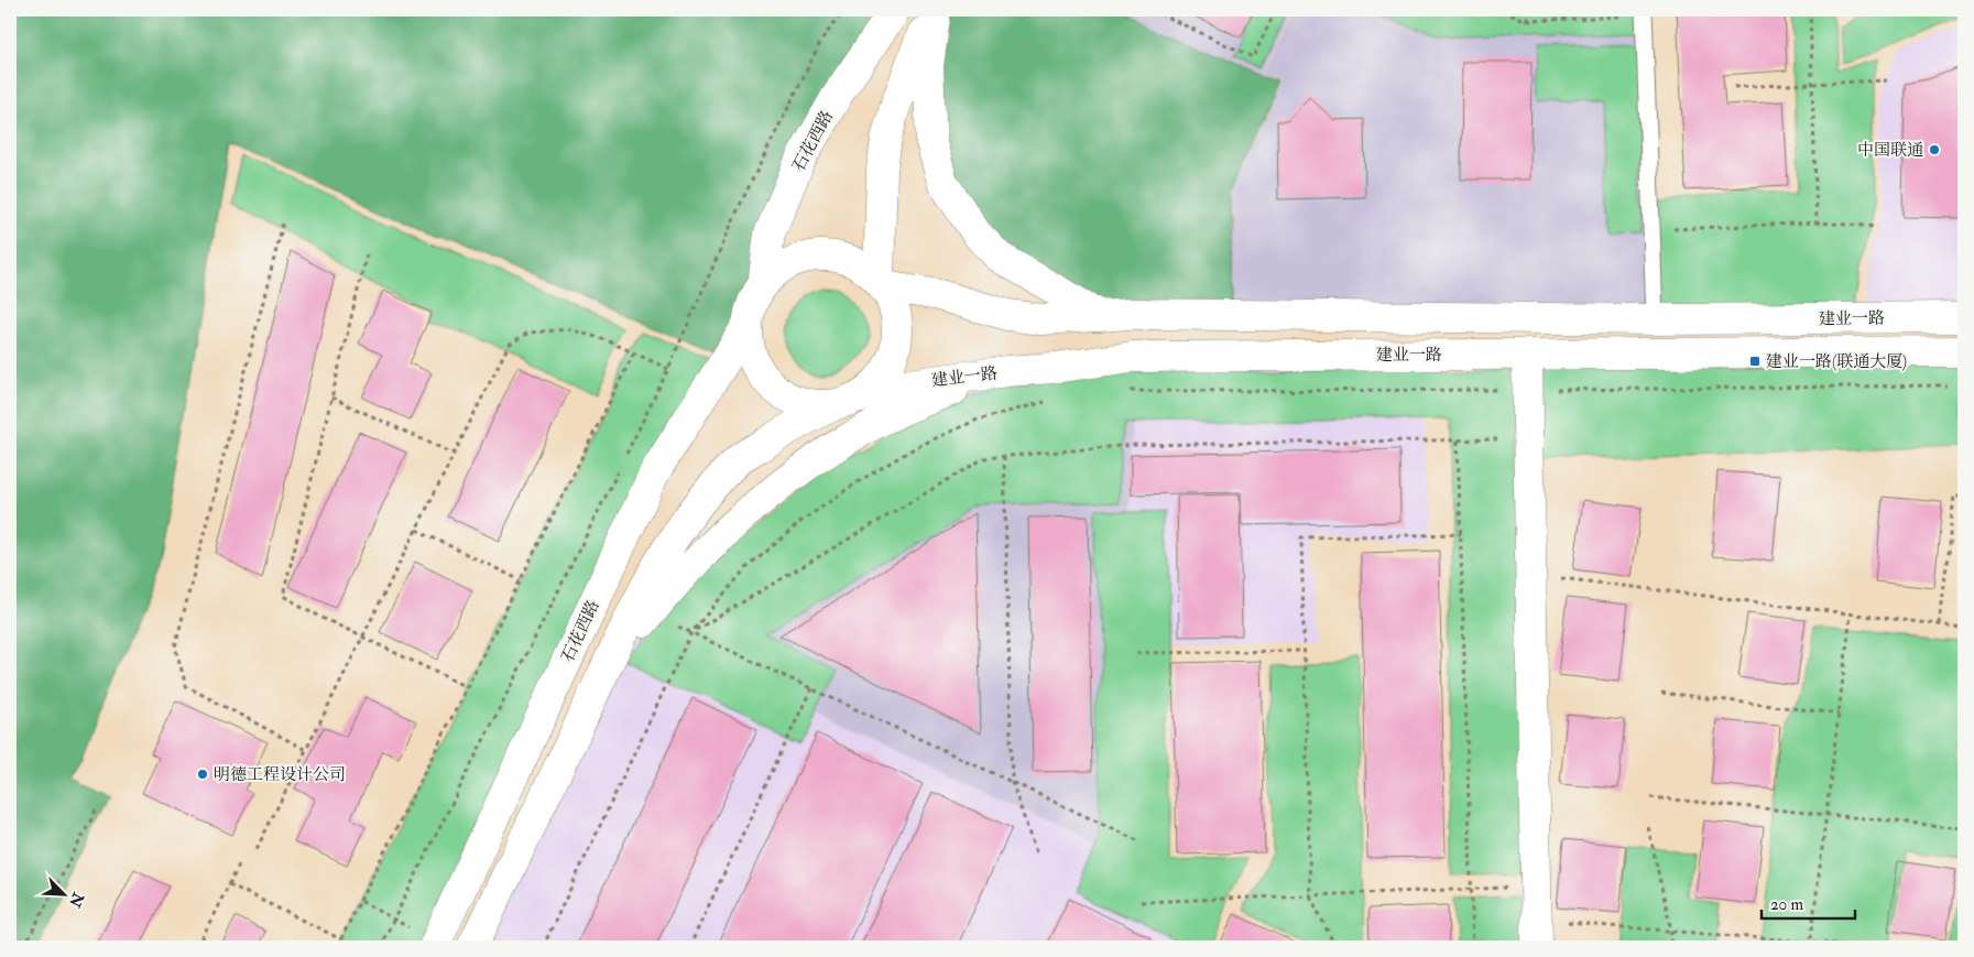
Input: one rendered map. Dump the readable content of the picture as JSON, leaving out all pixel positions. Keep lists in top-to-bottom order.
{
  "streets": {
    "main road": ["石花西路", "建业一路"]
  },
  "crossings": [
    ["石花西路", "建业一路"]
  ],
  "places": {
    "other": ["中国联通", "明德工程设计公司"],
    "transit": ["建业一路(联通大厦)"]
  },
  "scale_bar": "20 m",
  "north": "bottom right"
}
